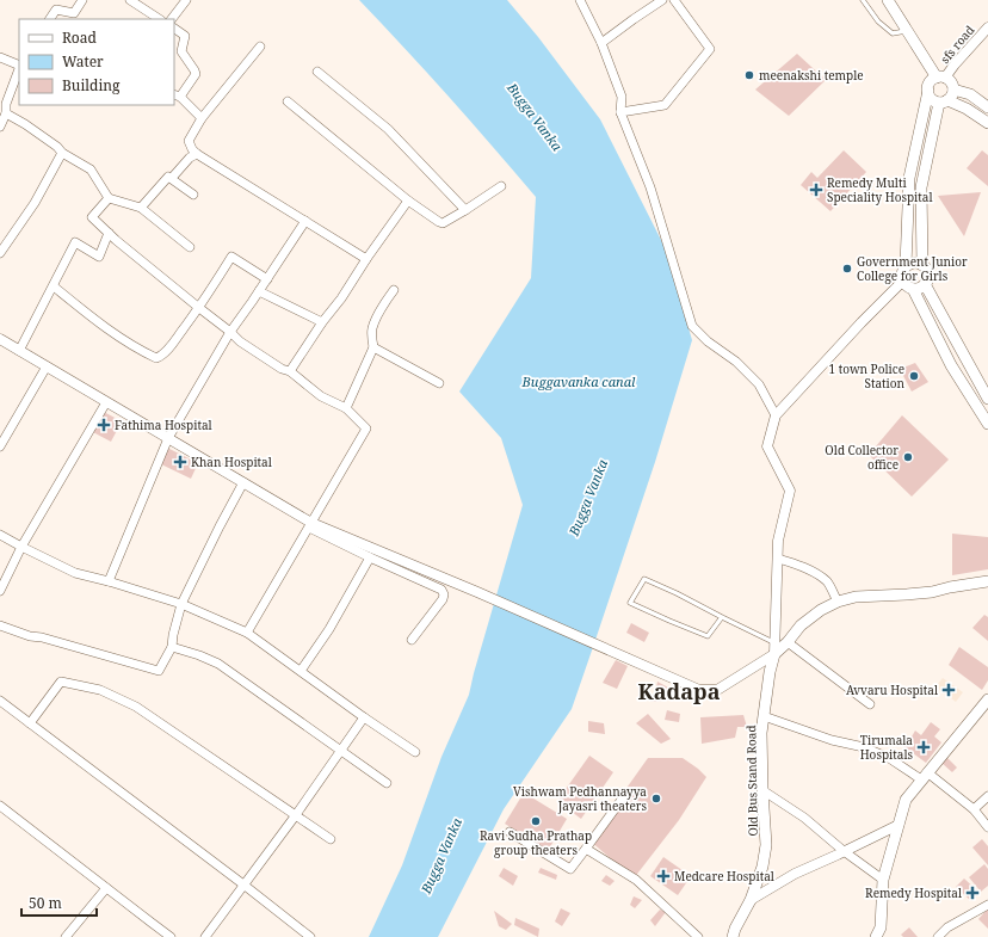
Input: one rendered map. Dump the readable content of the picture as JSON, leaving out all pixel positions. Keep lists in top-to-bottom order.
{
  "streets": {
    "main road": ["Old Bus Stand Road"],
    "street": ["sfs road"]
  },
  "districts": ["Kadapa"],
  "water": ["Bugga Vanka", "Buggavanka canal"],
  "places": {
    "other": [
      "meenakshi temple",
      "Government Junior College for Girls",
      "1 town Police Station",
      "Old Collector office",
      "Vishwam Pedhannayya Jayasri theaters",
      "Ravi Sudha Prathap group theaters"
    ],
    "health": [
      "Remedy Multi Speciality Hospital",
      "Fathima Hospital",
      "Khan Hospital",
      "Avvaru Hospital",
      "Tirumala Hospitals",
      "Medcare Hospital",
      "Remedy Hospital"
    ]
  },
  "legend": ["Road", "Water", "Building"],
  "scale_bar": "50 m"
}
